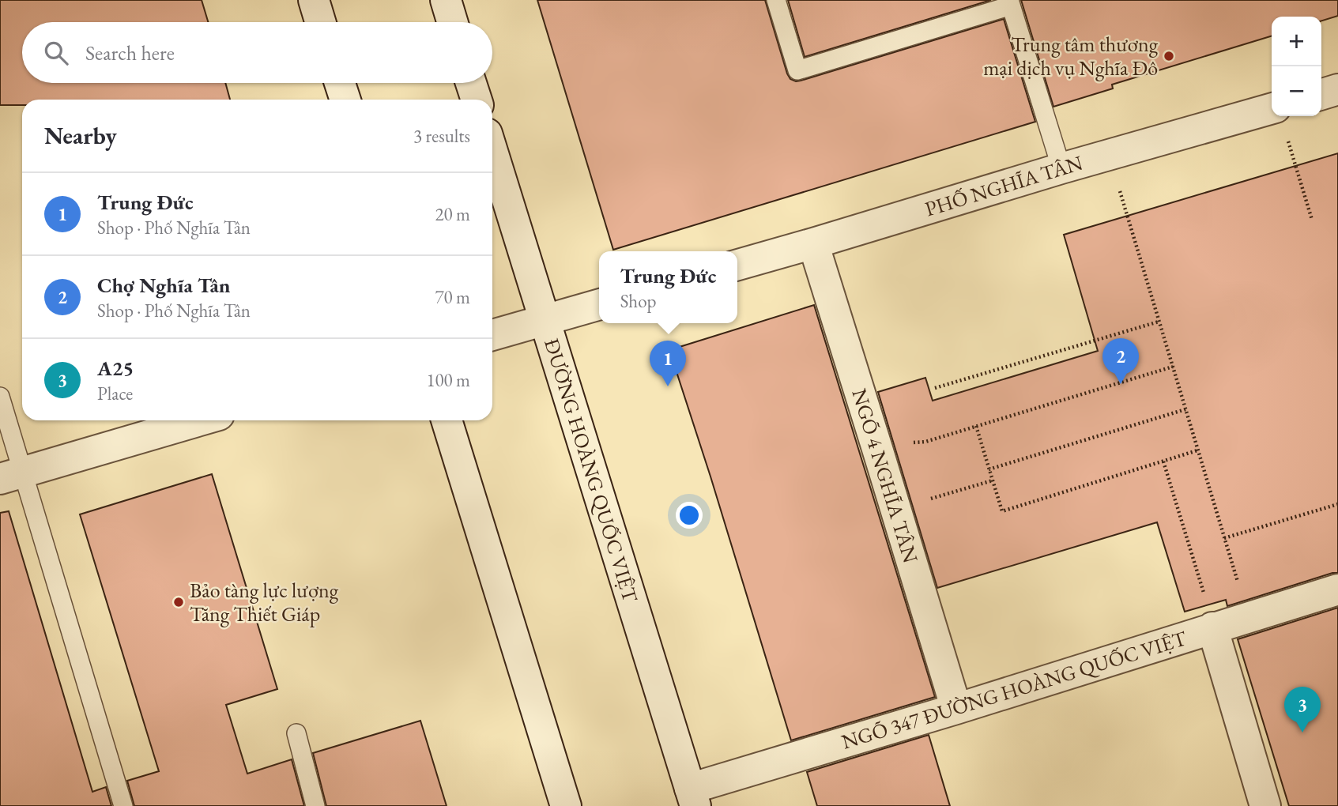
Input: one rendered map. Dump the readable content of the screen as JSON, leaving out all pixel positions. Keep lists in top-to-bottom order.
{
  "streets": {
    "street": [
      "PHỐ NGHĨA TÂN",
      "ĐƯỜNG HOÀNG QUỐC VIỆT",
      "NGÕ 4 NGHĨA TÂN",
      "NGÕ 347 ĐƯỜNG HOÀNG QUỐC VIỆT"
    ]
  },
  "crossings": [
    ["PHỐ NGHĨA TÂN", "NGÕ 4 NGHĨA TÂN"],
    ["ĐƯỜNG HOÀNG QUỐC VIỆT", "NGÕ 347 ĐƯỜNG HOÀNG QUỐC VIỆT"],
    ["NGÕ 4 NGHĨA TÂN", "NGÕ 347 ĐƯỜNG HOÀNG QUỐC VIỆT"]
  ],
  "places": ["Trung tâm thương mại dịch vụ Nghĩa Đô", "Bảo tàng lực lượng Tăng Thiết Giáp"],
  "page": {
    "map_buttons": ["+", "−"],
    "search": "Search here",
    "heading": ["Nearby", "3 results"],
    "list": [
      {
        "mark": "1",
        "name": "Trung Đức",
        "note": "Shop · Phố Nghĩa Tân",
        "value": "20 m"
      },
      {
        "mark": "2",
        "name": "Chợ Nghĩa Tân",
        "note": "Shop · Phố Nghĩa Tân",
        "value": "70 m"
      },
      {
        "mark": "3",
        "name": "A25",
        "note": "Place",
        "value": "100 m"
      }
    ],
    "popup": ["Trung Đức", "Shop"],
    "pins": ["2", "1", "3"]
  }
}
